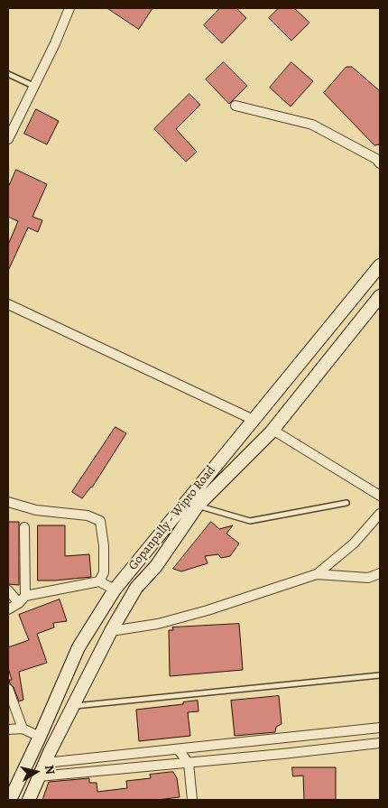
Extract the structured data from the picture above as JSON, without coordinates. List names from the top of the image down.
{
  "streets": {
    "main road": ["Gopanpally - Wipro Road"]
  },
  "north": "right"
}
